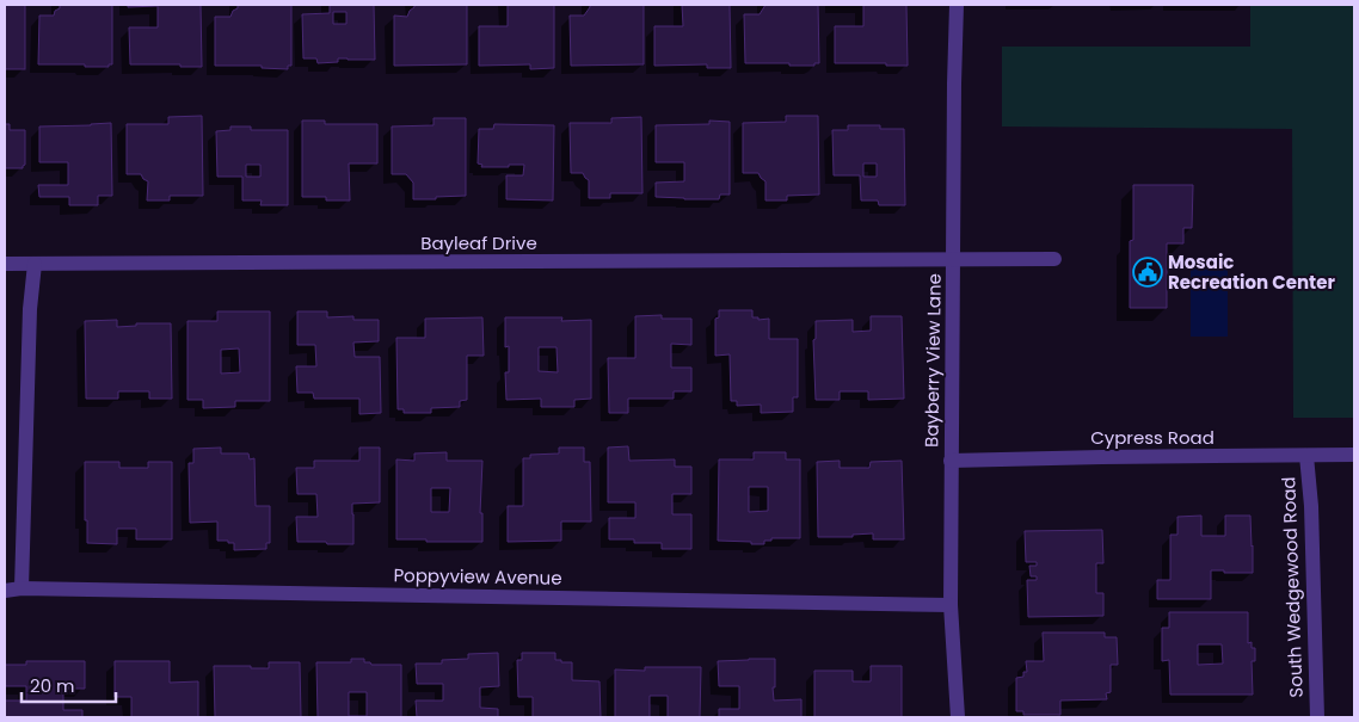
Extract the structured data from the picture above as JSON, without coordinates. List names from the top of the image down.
{
  "streets": {
    "street": [
      "Bayleaf Drive",
      "Bayberry View Lane",
      "Cypress Road",
      "Poppyview Avenue",
      "South Wedgewood Road"
    ]
  },
  "crossings": [
    ["Bayleaf Drive", "Bayberry View Lane"],
    ["Bayberry View Lane", "Cypress Road"],
    ["Bayberry View Lane", "Poppyview Avenue"],
    ["Cypress Road", "South Wedgewood Road"]
  ],
  "places": {
    "public building": ["Mosaic Recreation Center"]
  },
  "scale_bar": "20 m"
}
